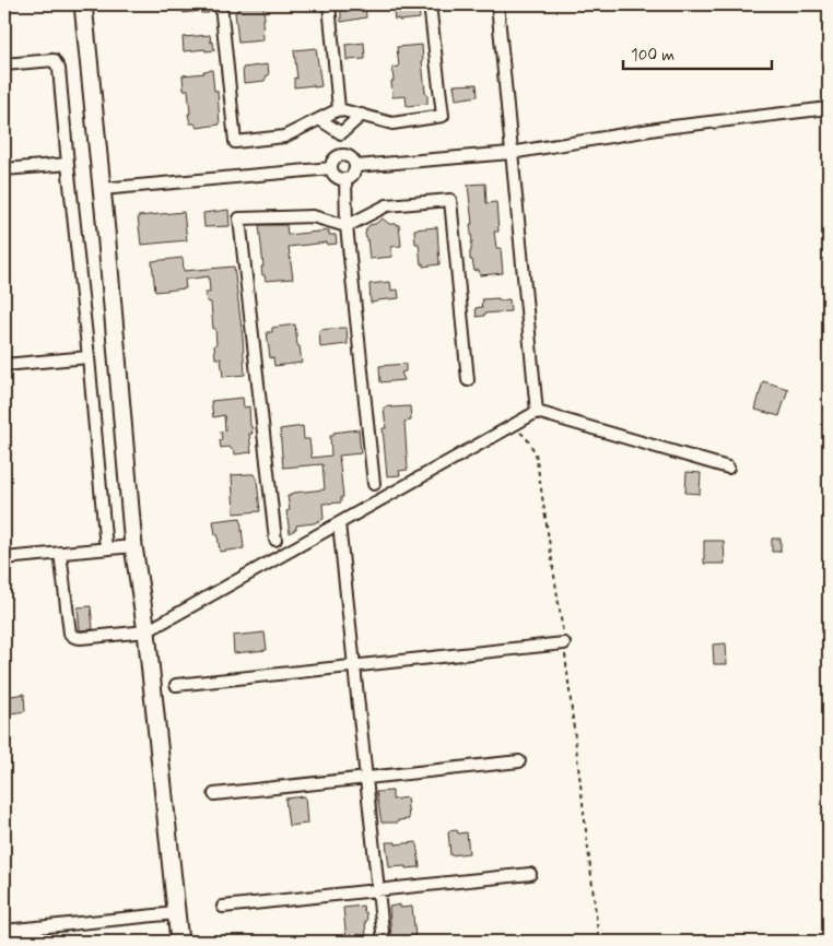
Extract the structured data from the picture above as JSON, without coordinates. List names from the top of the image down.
{
  "scale_bar": "100 m"
}
